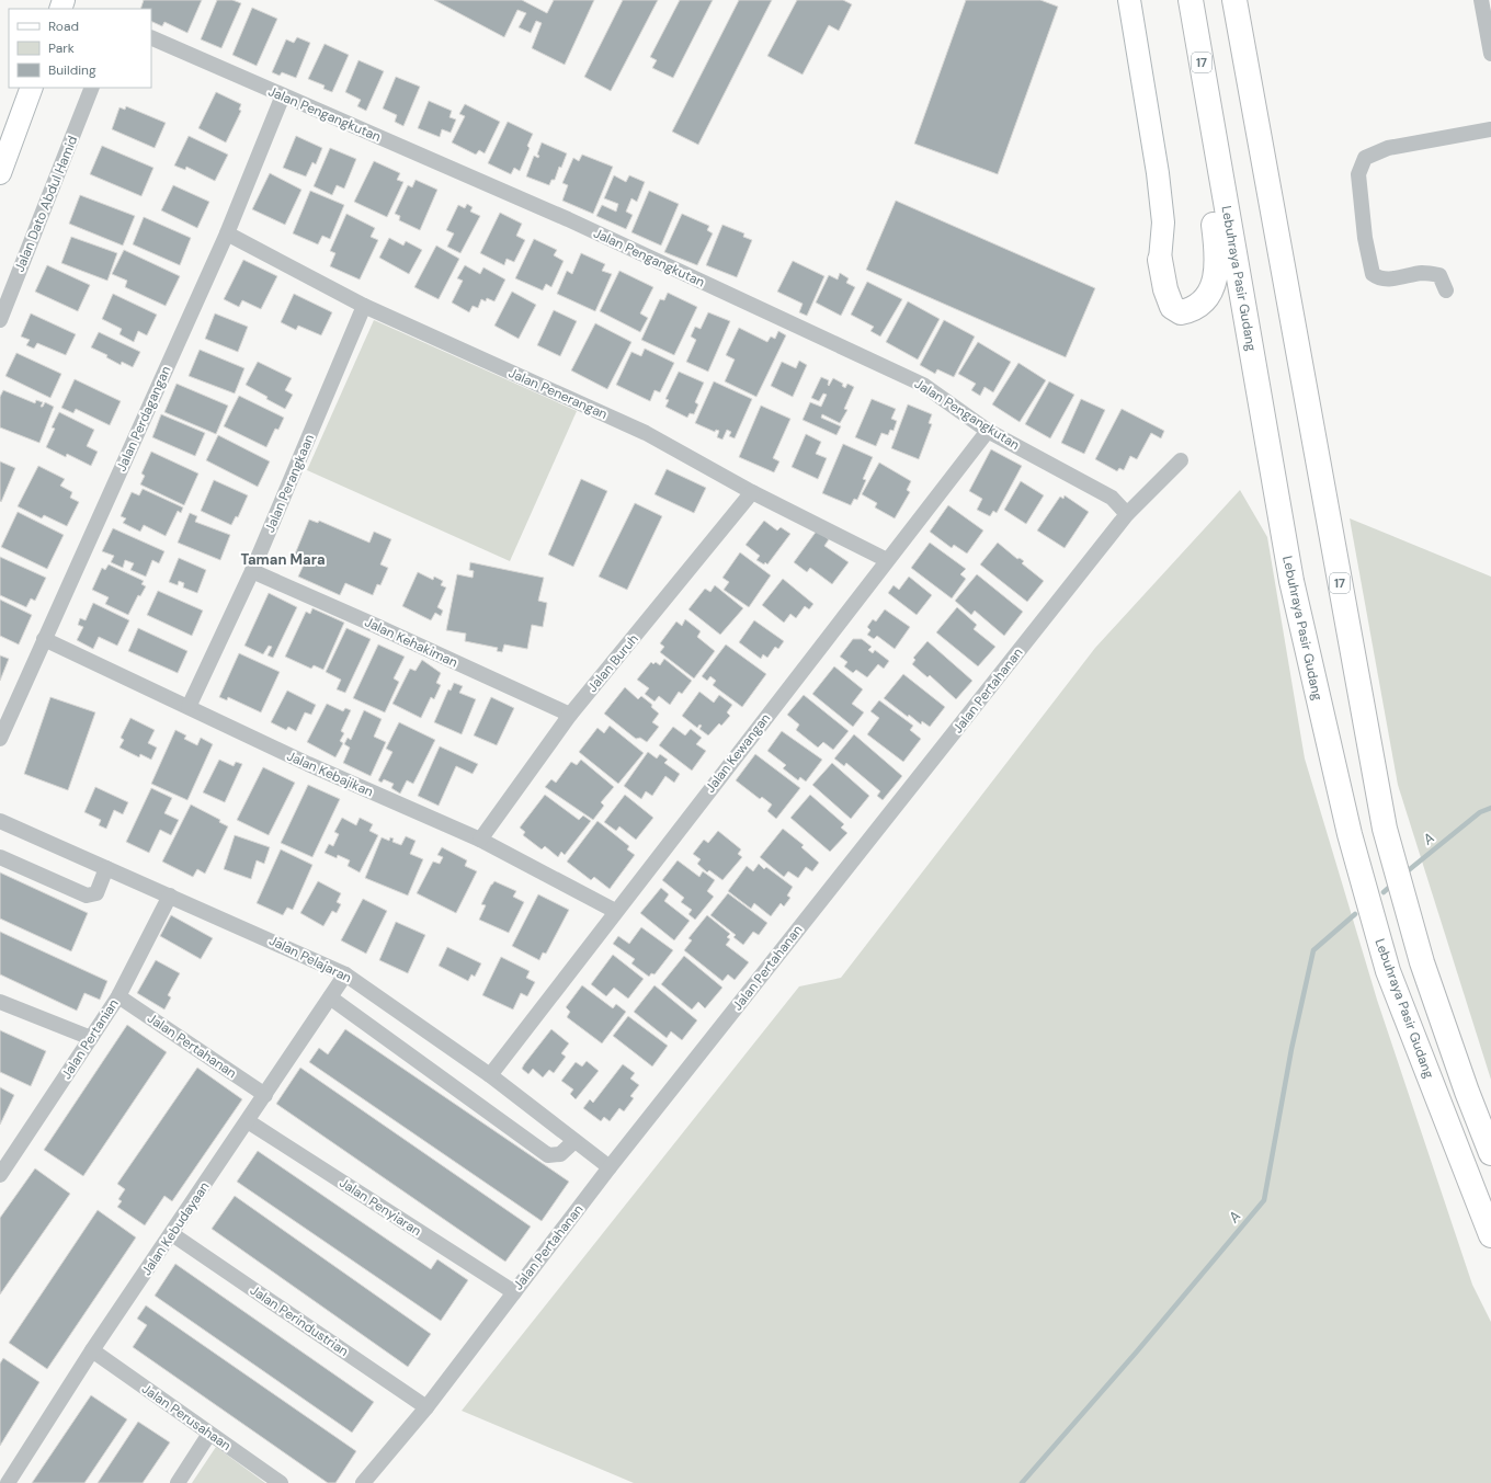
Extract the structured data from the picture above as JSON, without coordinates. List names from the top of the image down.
{
  "streets": {
    "highway": ["17", "Lebuhraya Pasir Gudang"],
    "street": [
      "Jalan Pengangkutan",
      "Jalan Dato Abdul Hamid",
      "Jalan Penerangan",
      "Jalan Perdagangan",
      "Jalan Perangkaan",
      "Jalan Kehakiman",
      "Jalan Buruh",
      "Jalan Pertahanan",
      "Jalan Kewangan",
      "Jalan Kebajikan",
      "Jalan Pelajaran",
      "Jalan Pertanian",
      "Jalan Penyiaran",
      "Jalan Kebudayaan",
      "Jalan Perindustrian",
      "Jalan Perusahaan"
    ]
  },
  "crossings": [
    ["Jalan Pengangkutan", "Jalan Perdagangan"],
    ["Jalan Pengangkutan", "Jalan Pertahanan"],
    ["Jalan Pengangkutan", "Jalan Kewangan"],
    ["Jalan Penerangan", "Jalan Perdagangan"],
    ["Jalan Penerangan", "Jalan Perangkaan"],
    ["Jalan Penerangan", "Jalan Buruh"],
    ["Jalan Penerangan", "Jalan Kewangan"],
    ["Jalan Perdagangan", "Jalan Kebajikan"],
    ["Jalan Perangkaan", "Jalan Kehakiman"],
    ["Jalan Perangkaan", "Jalan Kebajikan"],
    ["Jalan Kehakiman", "Jalan Buruh"],
    ["Jalan Buruh", "Jalan Kebajikan"],
    ["Jalan Pertahanan", "Jalan Pelajaran"],
    ["Jalan Pertahanan", "Jalan Pertanian"],
    ["Jalan Pertahanan", "Jalan Penyiaran"],
    ["Jalan Pertahanan", "Jalan Kebudayaan"],
    ["Jalan Pertahanan", "Jalan Perindustrian"],
    ["Jalan Kewangan", "Jalan Kebajikan"],
    ["Jalan Kewangan", "Jalan Pelajaran"],
    ["Jalan Pelajaran", "Jalan Pertanian"],
    ["Jalan Pelajaran", "Jalan Kebudayaan"],
    ["Jalan Penyiaran", "Jalan Kebudayaan"],
    ["Jalan Kebudayaan", "Jalan Perindustrian"],
    ["Jalan Kebudayaan", "Jalan Perusahaan"]
  ],
  "districts": ["Taman Mara"],
  "water": ["A"],
  "legend": ["Road", "Park", "Building"]
}
